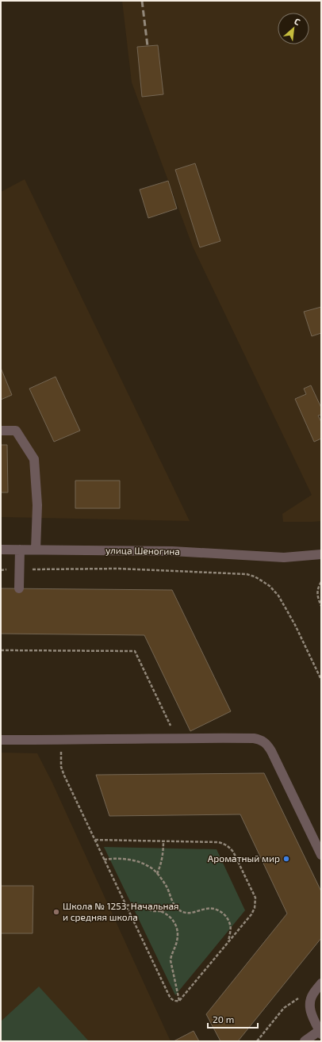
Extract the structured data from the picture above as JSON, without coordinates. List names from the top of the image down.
{
  "streets": {
    "street": ["улица Шеногина"]
  },
  "places": ["Ароматный мир", "Школа № 1253. Начальная и средняя школа"],
  "scale_bar": "20 m",
  "north": "top right"
}
